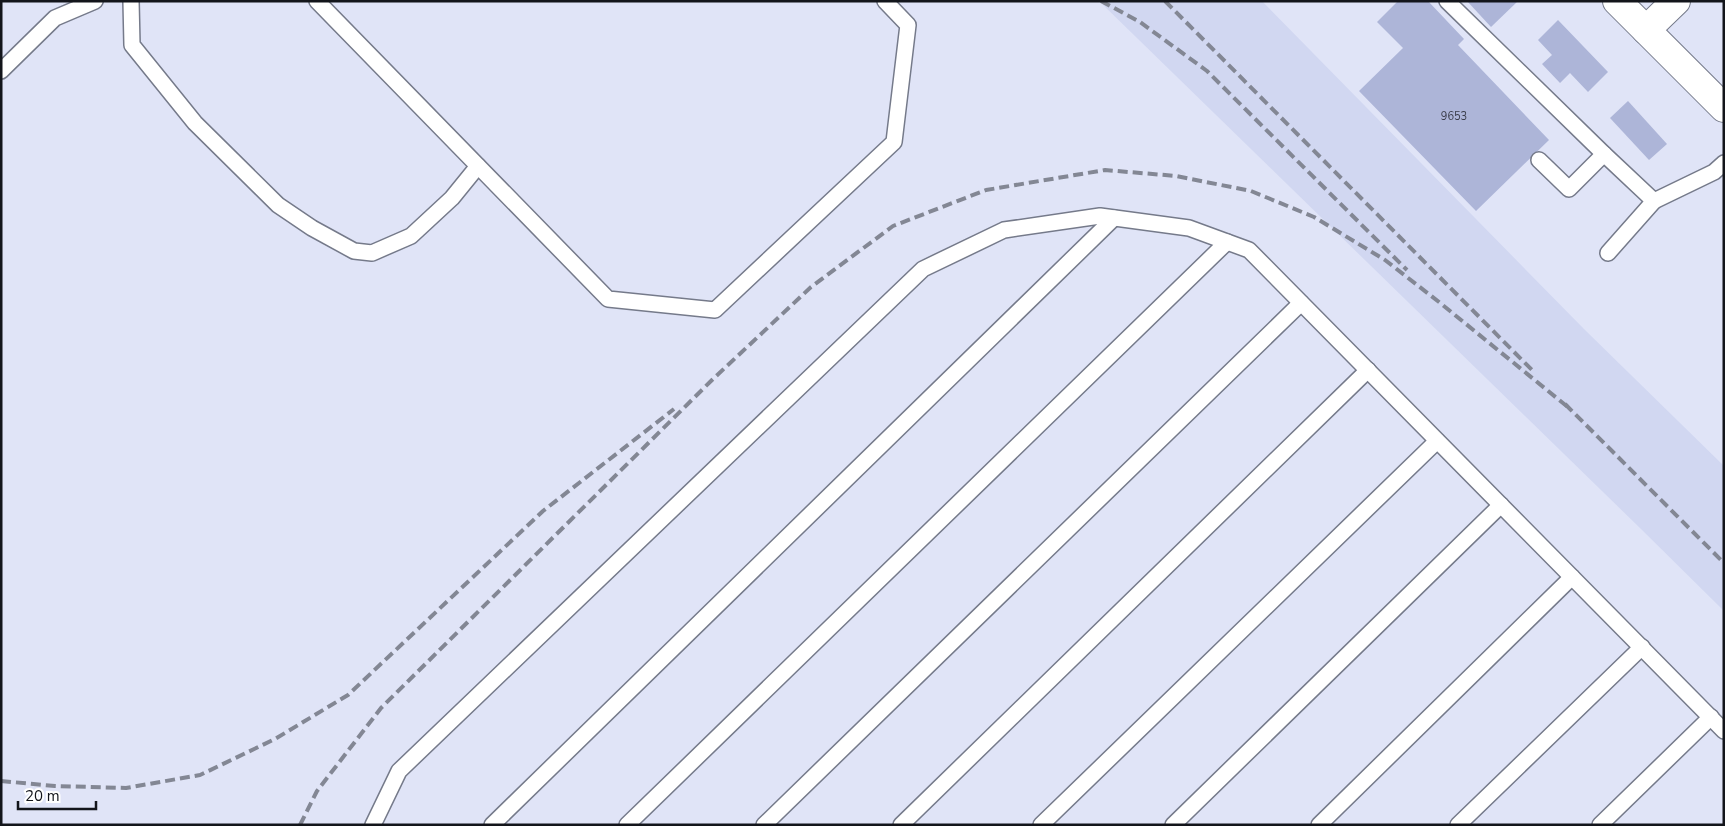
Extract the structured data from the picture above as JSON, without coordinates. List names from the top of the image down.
{
  "house_numbers": ["9653"],
  "scale_bar": "20 m"
}
